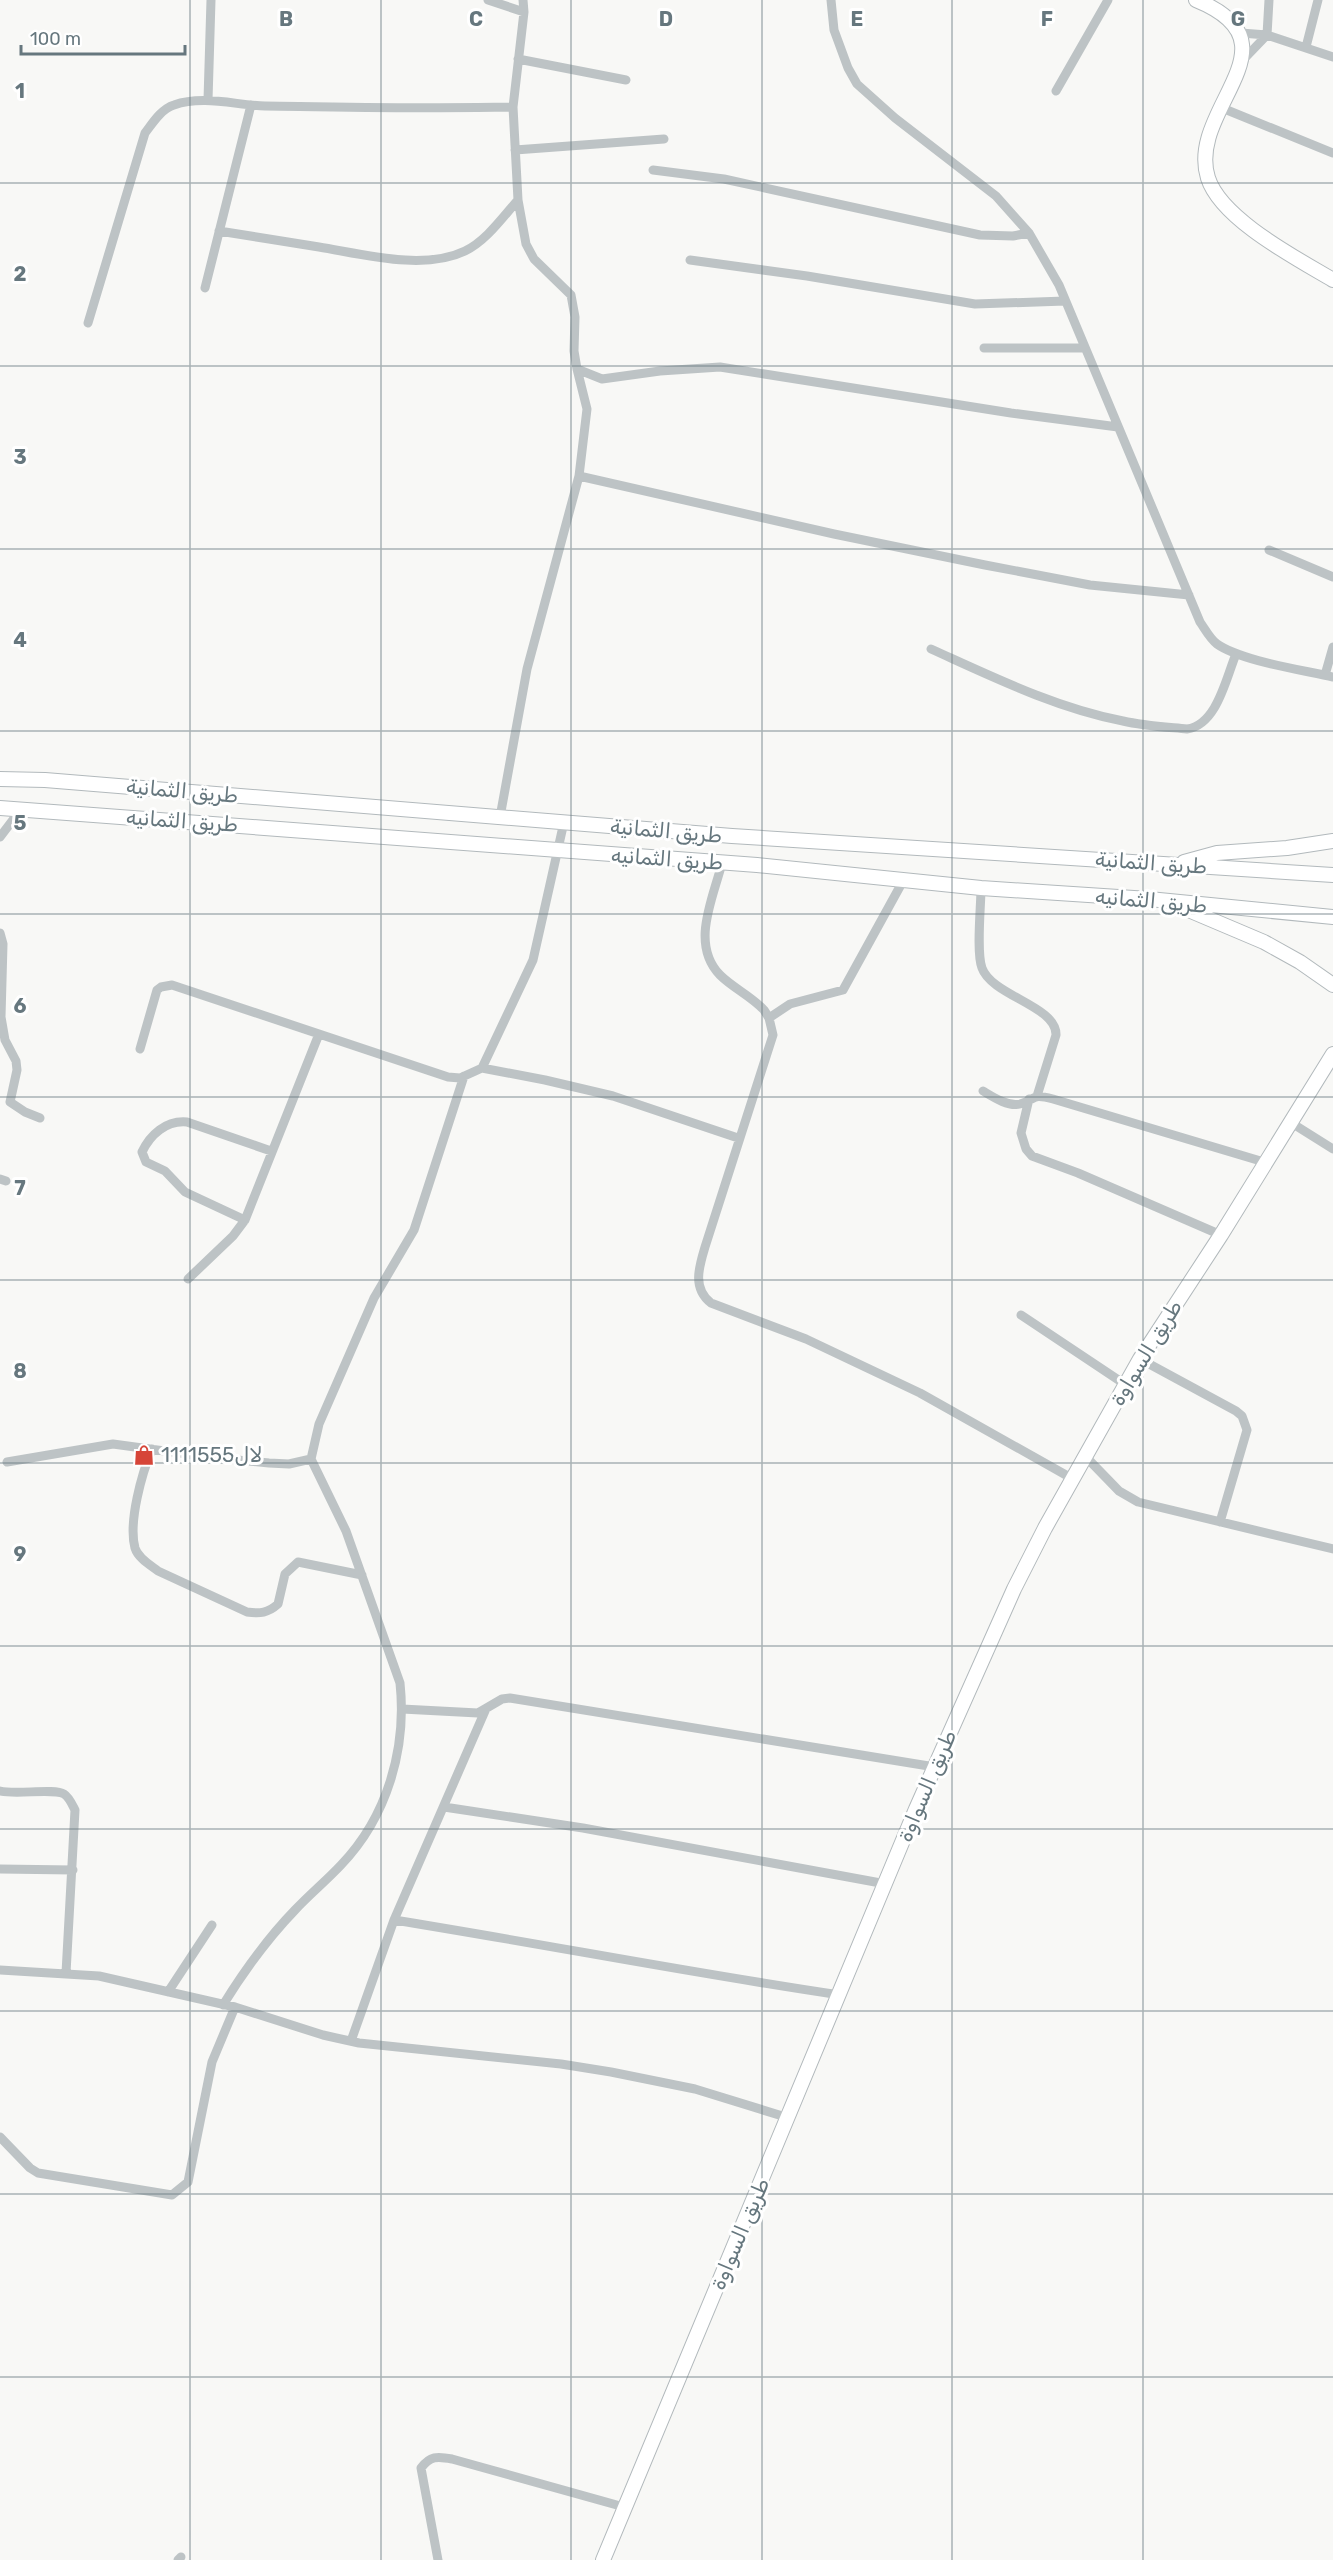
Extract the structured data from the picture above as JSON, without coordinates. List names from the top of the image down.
{
  "streets": {
    "street": ["طريق الثمانية", "طريق الثمانيه", "طريق السواوة"]
  },
  "places": {
    "shop": ["1111555لال"]
  },
  "scale_bar": "100 m",
  "grid": {
    "columns": [
      "B",
      "C",
      "D",
      "E",
      "F",
      "G"
    ],
    "rows": [
      "1",
      "2",
      "3",
      "4",
      "5",
      "6",
      "7",
      "8",
      "9"
    ]
  }
}
